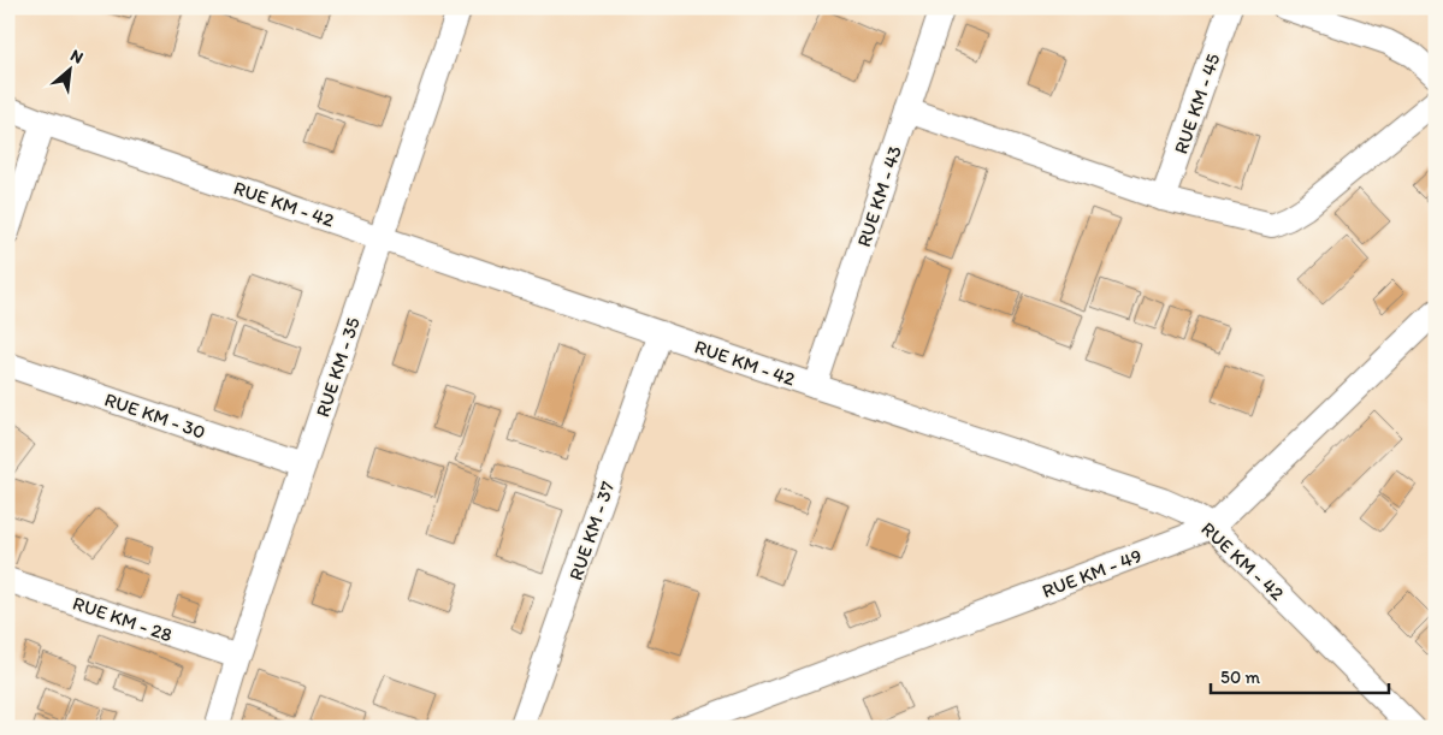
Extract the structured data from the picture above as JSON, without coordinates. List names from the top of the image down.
{
  "streets": {
    "street": [
      "RUE KM - 45",
      "RUE KM - 43",
      "RUE KM - 42",
      "RUE KM - 35",
      "RUE KM - 30",
      "RUE KM - 37",
      "RUE KM - 49",
      "RUE KM - 28"
    ]
  },
  "crossings": [
    ["RUE KM - 43", "RUE KM - 42"],
    ["RUE KM - 42", "RUE KM - 35"],
    ["RUE KM - 42", "RUE KM - 37"],
    ["RUE KM - 42", "RUE KM - 49"],
    ["RUE KM - 35", "RUE KM - 30"],
    ["RUE KM - 35", "RUE KM - 28"]
  ],
  "scale_bar": "50 m",
  "north": "top right"
}
